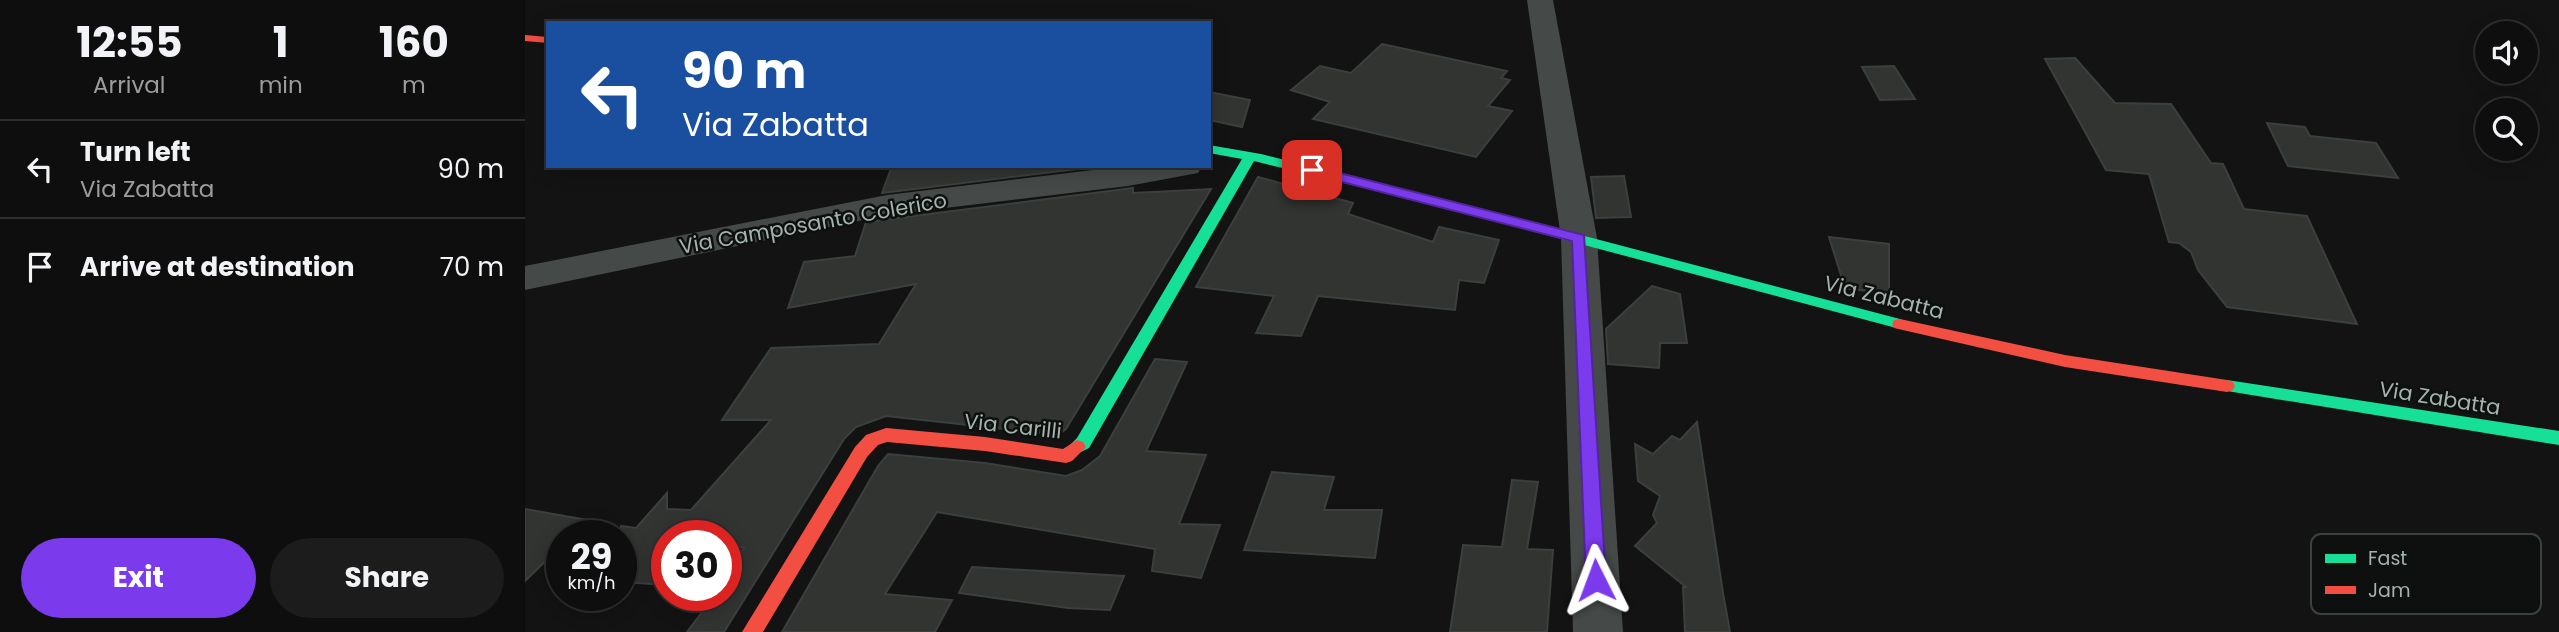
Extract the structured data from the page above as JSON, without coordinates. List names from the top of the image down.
{
  "streets": {
    "street": ["Via Camposanto Colerico", "Via Zabatta", "Via Carilli"]
  },
  "crossings": [
    ["Via Zabatta", "Via Carilli"]
  ],
  "legend": ["Fast", "Jam"],
  "page": {
    "eta": [
      "12:55",
      "Arrival",
      "1",
      "min",
      "160",
      "m"
    ],
    "turn": ["90 m", "Via Zabatta"],
    "list": [
      {
        "name": "Turn left",
        "note": "Via Zabatta",
        "value": "90 m"
      },
      {
        "name": "Arrive at destination",
        "value": "70 m"
      }
    ],
    "speed": "29 km/h",
    "limit": "30",
    "buttons": ["Exit", "Share"]
  }
}
